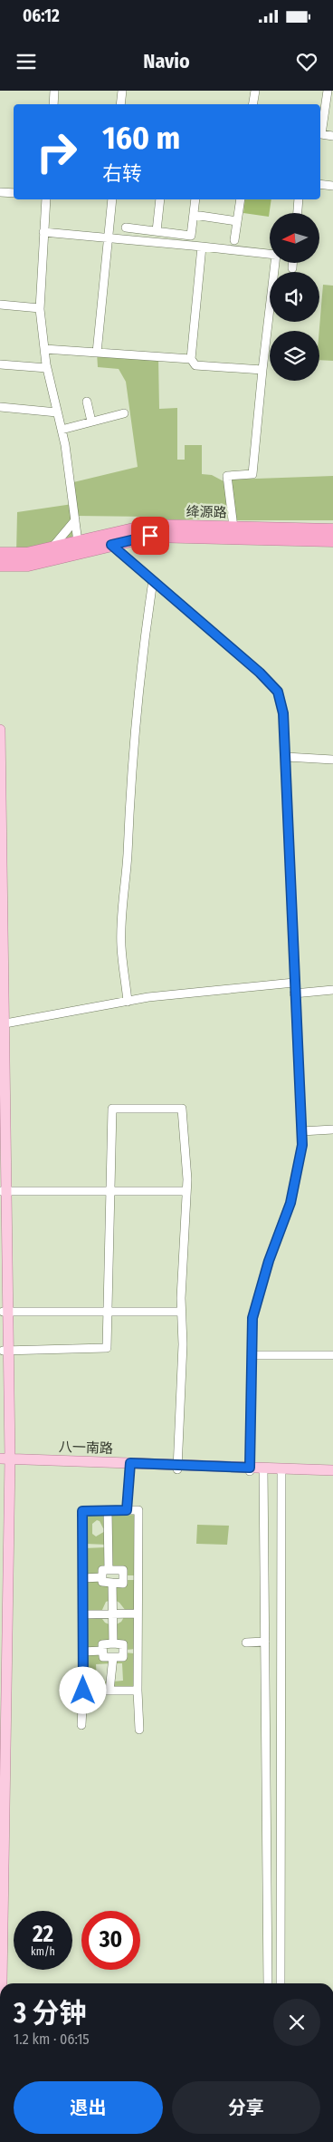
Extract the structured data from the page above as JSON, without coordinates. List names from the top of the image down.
{
  "streets": {
    "highway": ["绛源路"],
    "main road": ["八一南路"]
  },
  "north": "left",
  "page": {
    "status": "06:12",
    "header": "Navio",
    "turn": ["160 m", "右转"],
    "speed": "22 km/h",
    "limit": "30",
    "heading": ["3 分钟", "1.2 km · 06:15"],
    "buttons": ["退出", "分享"]
  }
}
